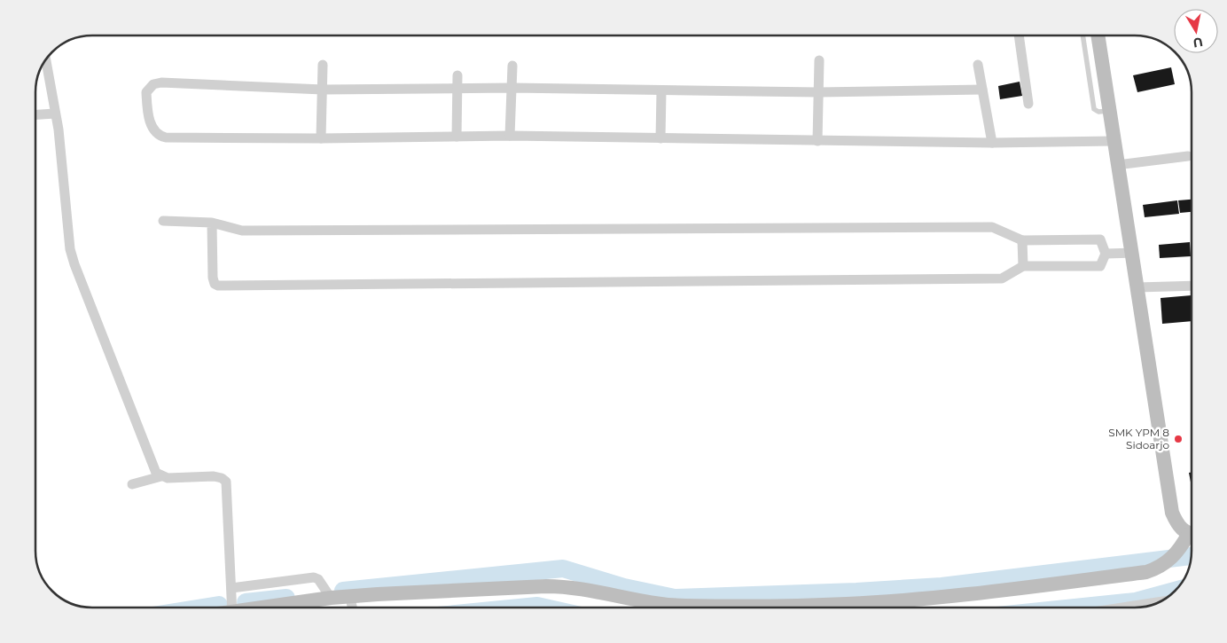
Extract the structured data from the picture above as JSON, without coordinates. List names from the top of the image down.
{
  "places": ["SMK YPM 8 Sidoarjo"],
  "north": "bottom"
}
